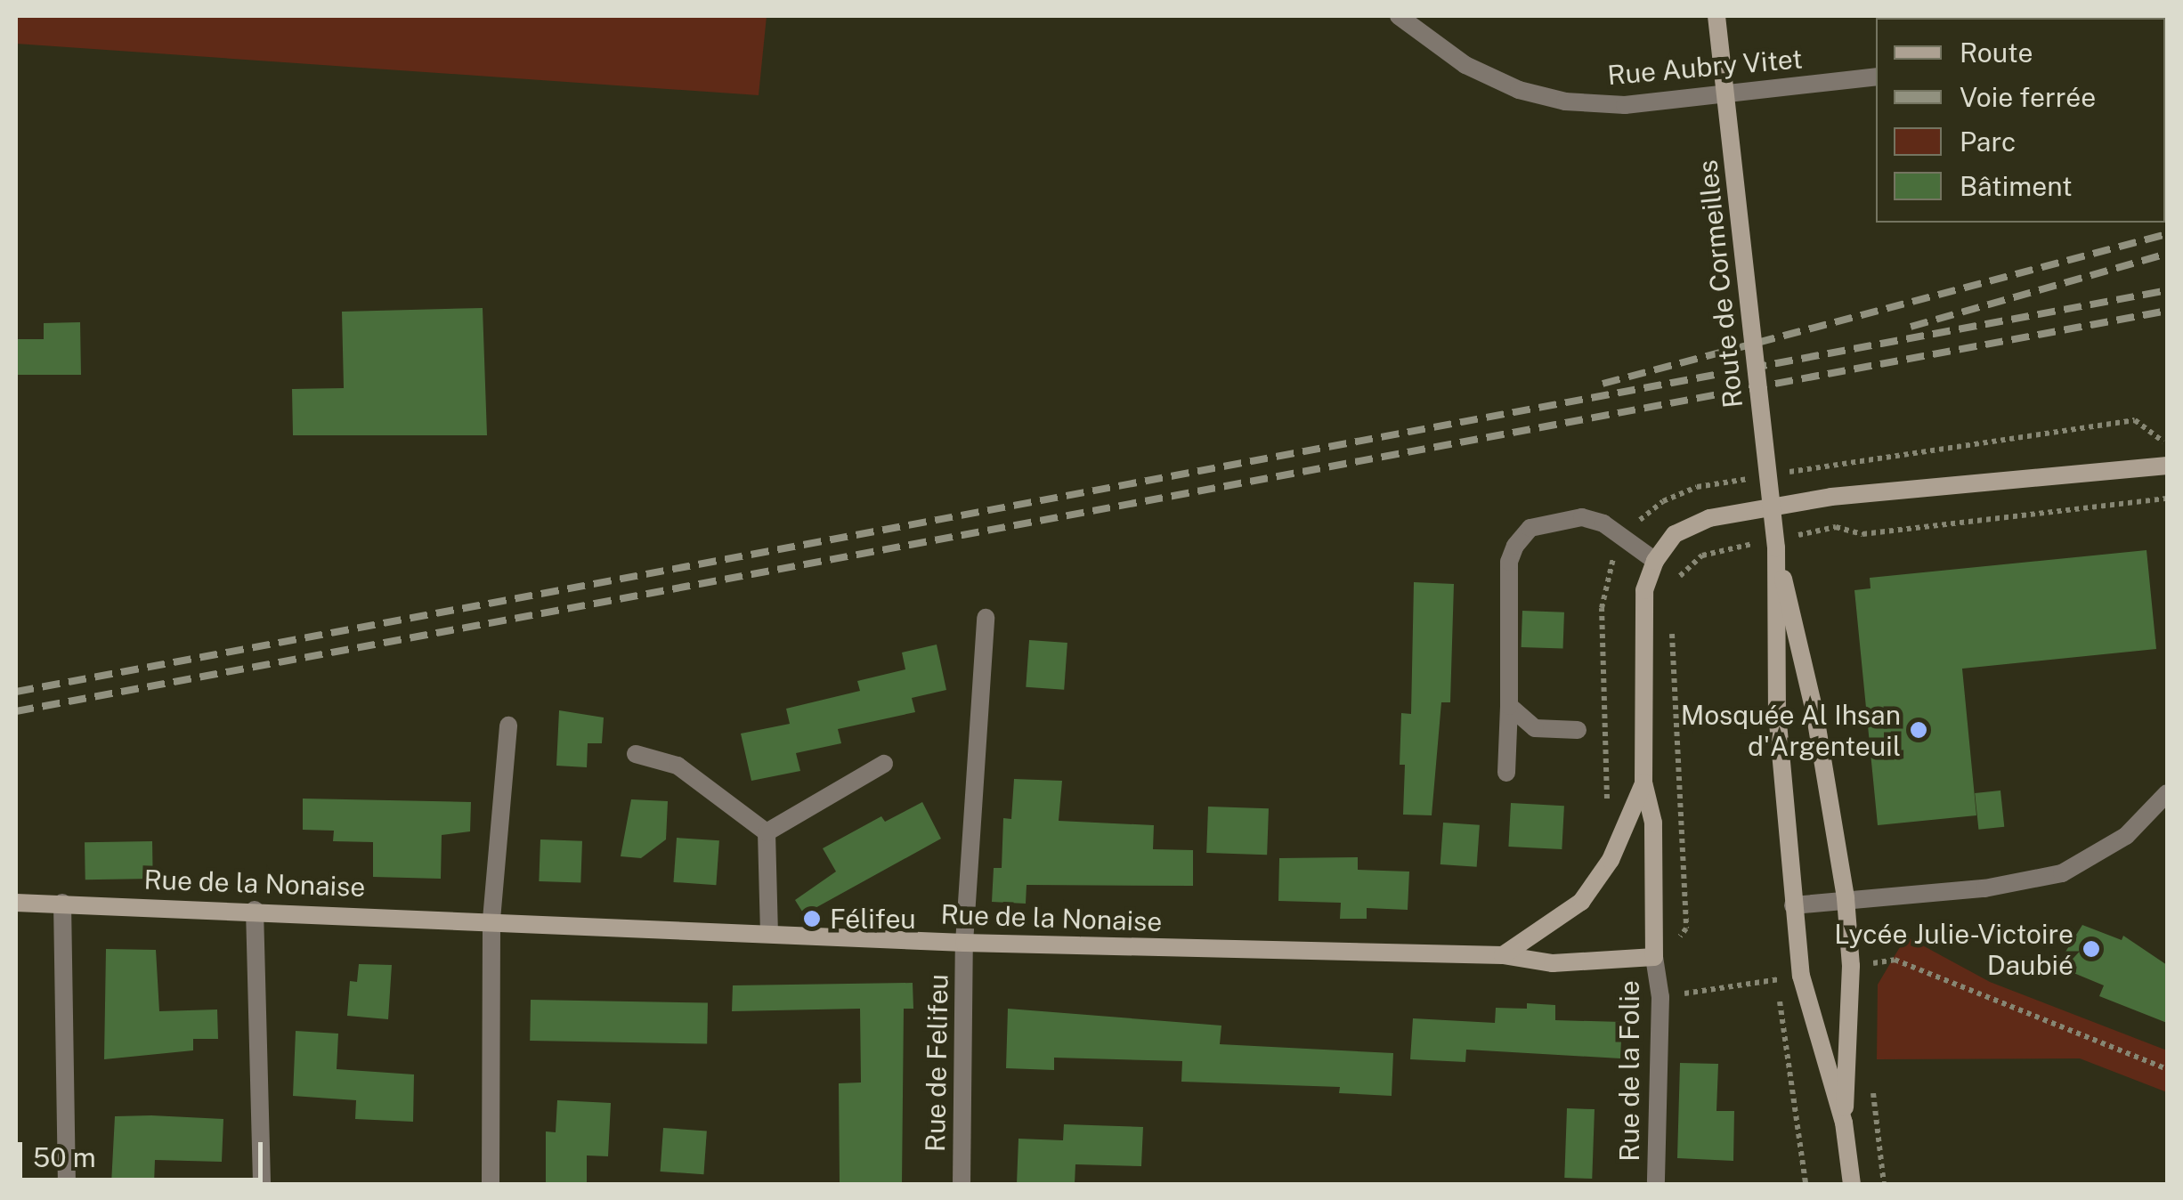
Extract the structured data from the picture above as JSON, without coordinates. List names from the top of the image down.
{
  "streets": {
    "main road": ["Route de Cormeilles", "Rue de la Nonaise"],
    "street": ["Rue Aubry Vitet", "Rue de Felifeu", "Rue de la Folie"]
  },
  "crossings": [
    ["Rue de la Nonaise", "Rue de Felifeu"],
    ["Rue de la Nonaise", "Rue de la Folie"]
  ],
  "places": ["Mosquée Al Ihsan d'Argenteuil", "Félifeu", "Lycée Julie-Victoire Daubié"],
  "legend": [
    "Route",
    "Voie ferrée",
    "Parc",
    "Bâtiment"
  ],
  "scale_bar": "50 m"
}
